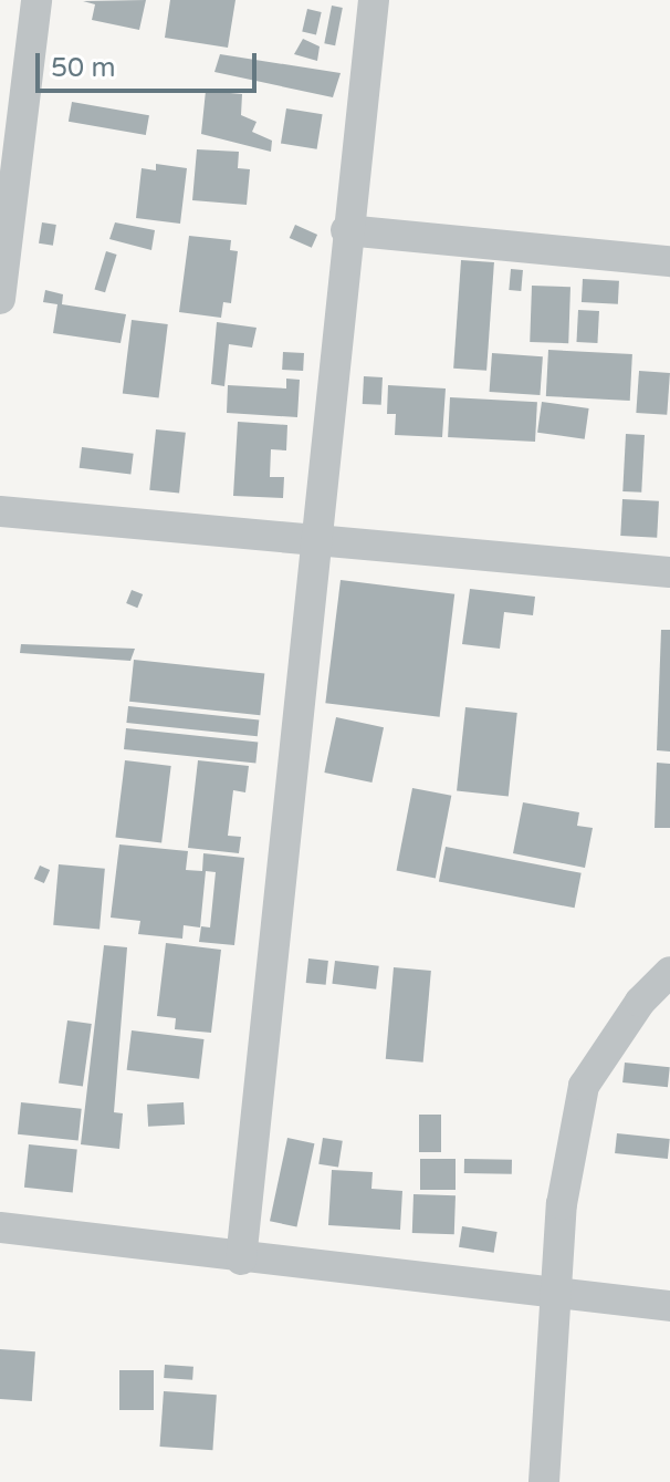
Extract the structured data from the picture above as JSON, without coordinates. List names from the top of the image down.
{
  "scale_bar": "50 m"
}
